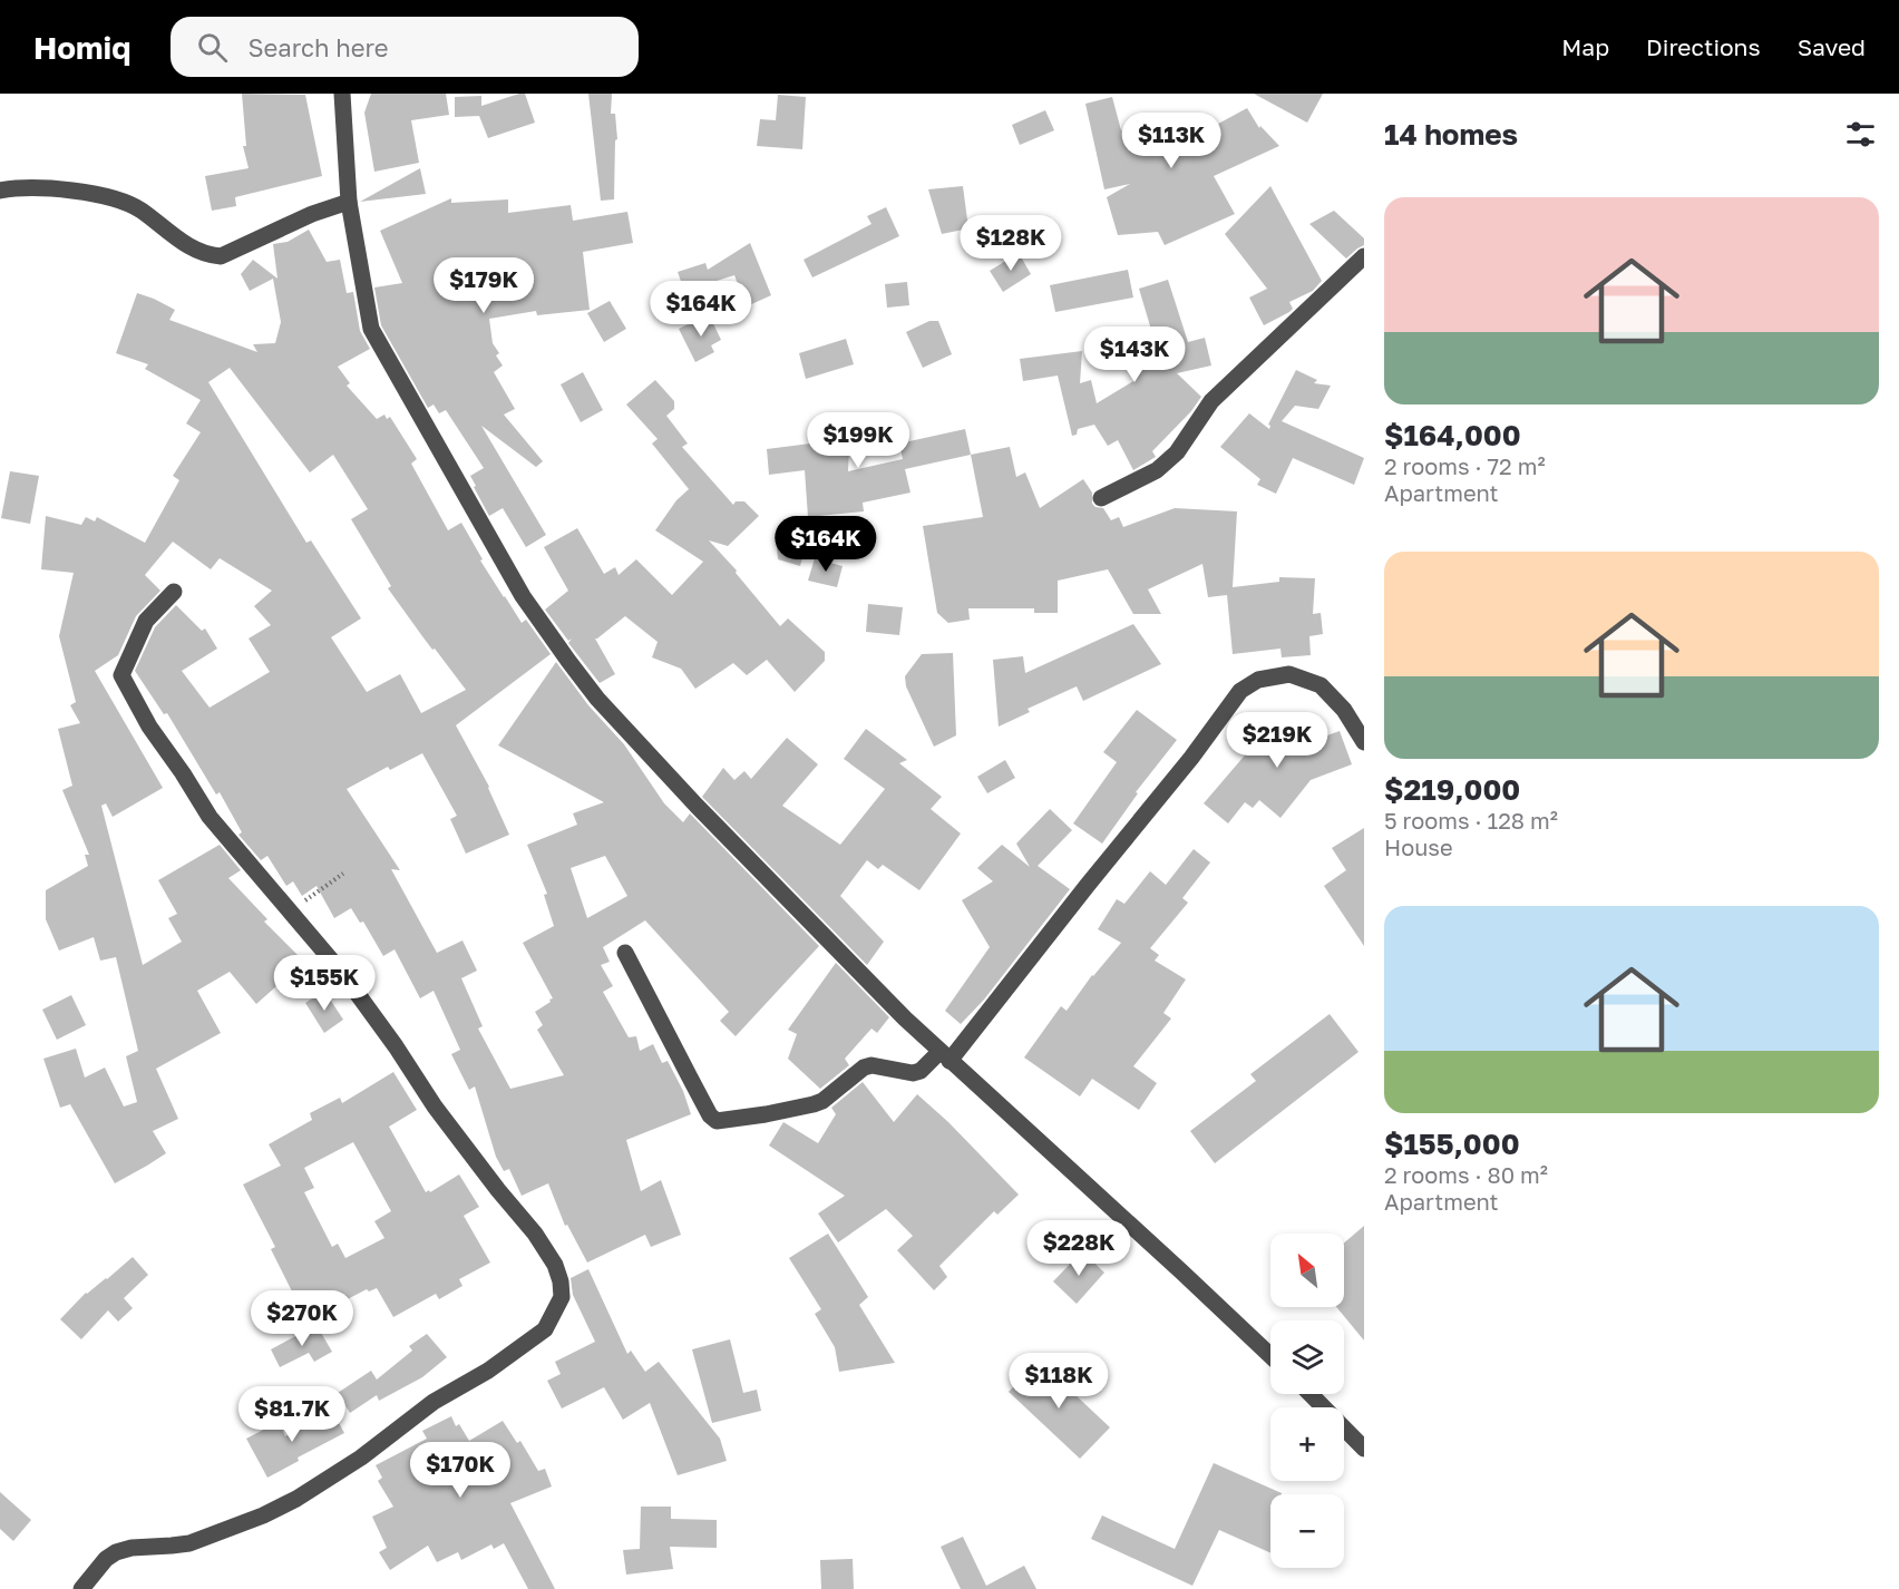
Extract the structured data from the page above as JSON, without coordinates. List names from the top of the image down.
{
  "north": "top left",
  "page": {
    "header": "Homiq",
    "search": "Search here",
    "nav": ["Map", "Directions", "Saved"],
    "heading": "14 homes",
    "price": [
      "$113K",
      "$128K",
      "$179K",
      "$164K",
      "$143K",
      "$199K",
      "$164K",
      "$219K",
      "$155K",
      "$228K",
      "$270K",
      "$118K",
      "$81.7K",
      "$170K"
    ],
    "list": [
      {
        "name": "$164,000",
        "note": "2 rooms · 72 m² · Apartment"
      },
      {
        "name": "$219,000",
        "note": "5 rooms · 128 m² · House"
      },
      {
        "name": "$155,000",
        "note": "2 rooms · 80 m² · Apartment"
      }
    ],
    "map_buttons": ["+", "−"]
  }
}
